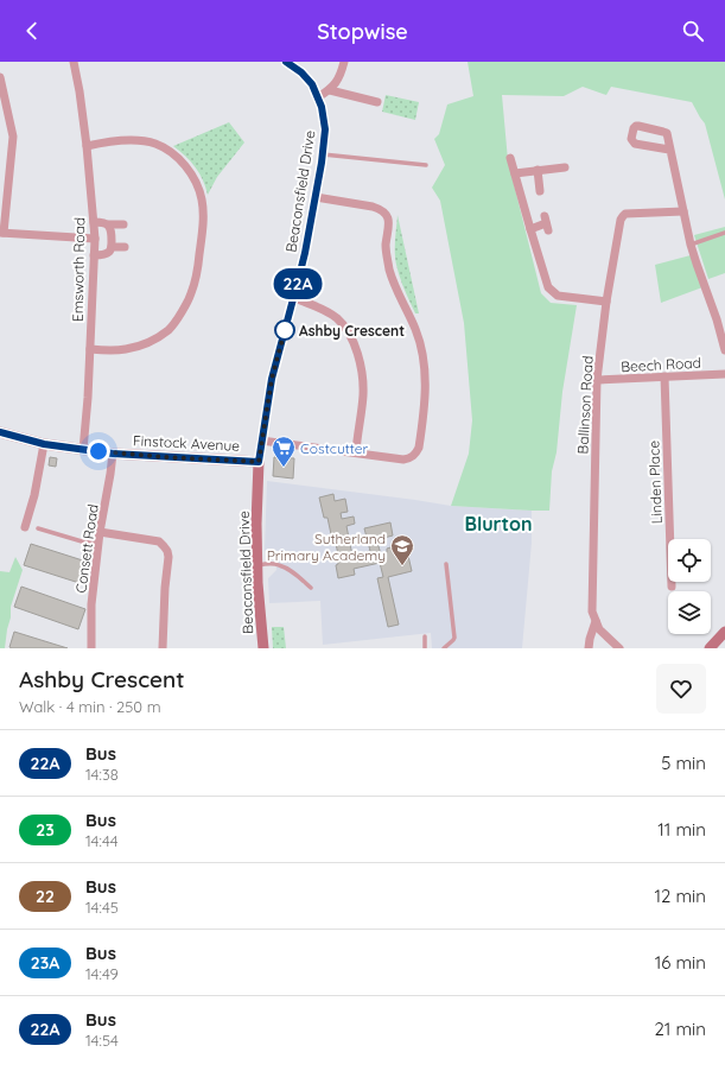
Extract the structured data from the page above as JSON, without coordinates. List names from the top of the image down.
{
  "streets": {
    "street": [
      "Beaconsfield Drive",
      "Emsworth Road",
      "Beech Road",
      "Ballinson Road",
      "Finstock Avenue",
      "Linden Place",
      "Consett Road"
    ]
  },
  "crossings": [
    ["Beaconsfield Drive", "Finstock Avenue"],
    ["Emsworth Road", "Finstock Avenue"],
    ["Beech Road", "Ballinson Road"],
    ["Beech Road", "Linden Place"],
    ["Finstock Avenue", "Consett Road"]
  ],
  "districts": ["Blurton"],
  "places": {
    "other": ["Ashby Crescent"],
    "supermarket": ["Costcutter"],
    "school or university": ["Sutherland Primary Academy"]
  },
  "lines": ["bus line 22A"],
  "page": {
    "header": "Stopwise",
    "on_map": "22A",
    "heading": ["Ashby Crescent", "Walk · 4 min · 250 m"],
    "list": [
      {
        "mark": "22A",
        "name": "Bus",
        "note": "14:38",
        "value": "5 min"
      },
      {
        "mark": "23",
        "name": "Bus",
        "note": "14:44",
        "value": "11 min"
      },
      {
        "mark": "22",
        "name": "Bus",
        "note": "14:45",
        "value": "12 min"
      },
      {
        "mark": "23A",
        "name": "Bus",
        "note": "14:49",
        "value": "16 min"
      },
      {
        "mark": "22A",
        "name": "Bus",
        "note": "14:54",
        "value": "21 min"
      }
    ]
  }
}
